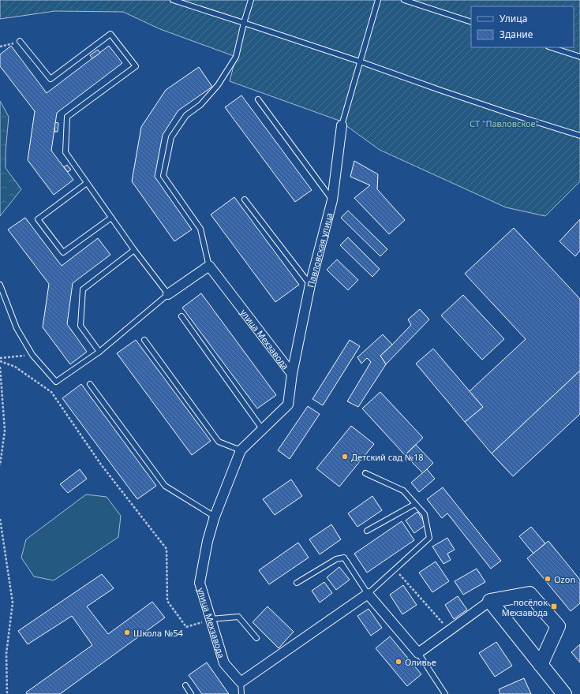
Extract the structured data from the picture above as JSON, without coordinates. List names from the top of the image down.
{
  "streets": {
    "street": ["Павловская улица", "улица Мехзавода"]
  },
  "crossings": [
    ["Павловская улица", "улица Мехзавода"]
  ],
  "parks": ["СТ \"Павловское\""],
  "places": {
    "other": [
      "Детский сад №18",
      "Ozon",
      "Школа №54",
      "Оливье"
    ],
    "transit": ["посёлок Мехзавода"]
  },
  "legend": ["Улица", "Здание"]
}
